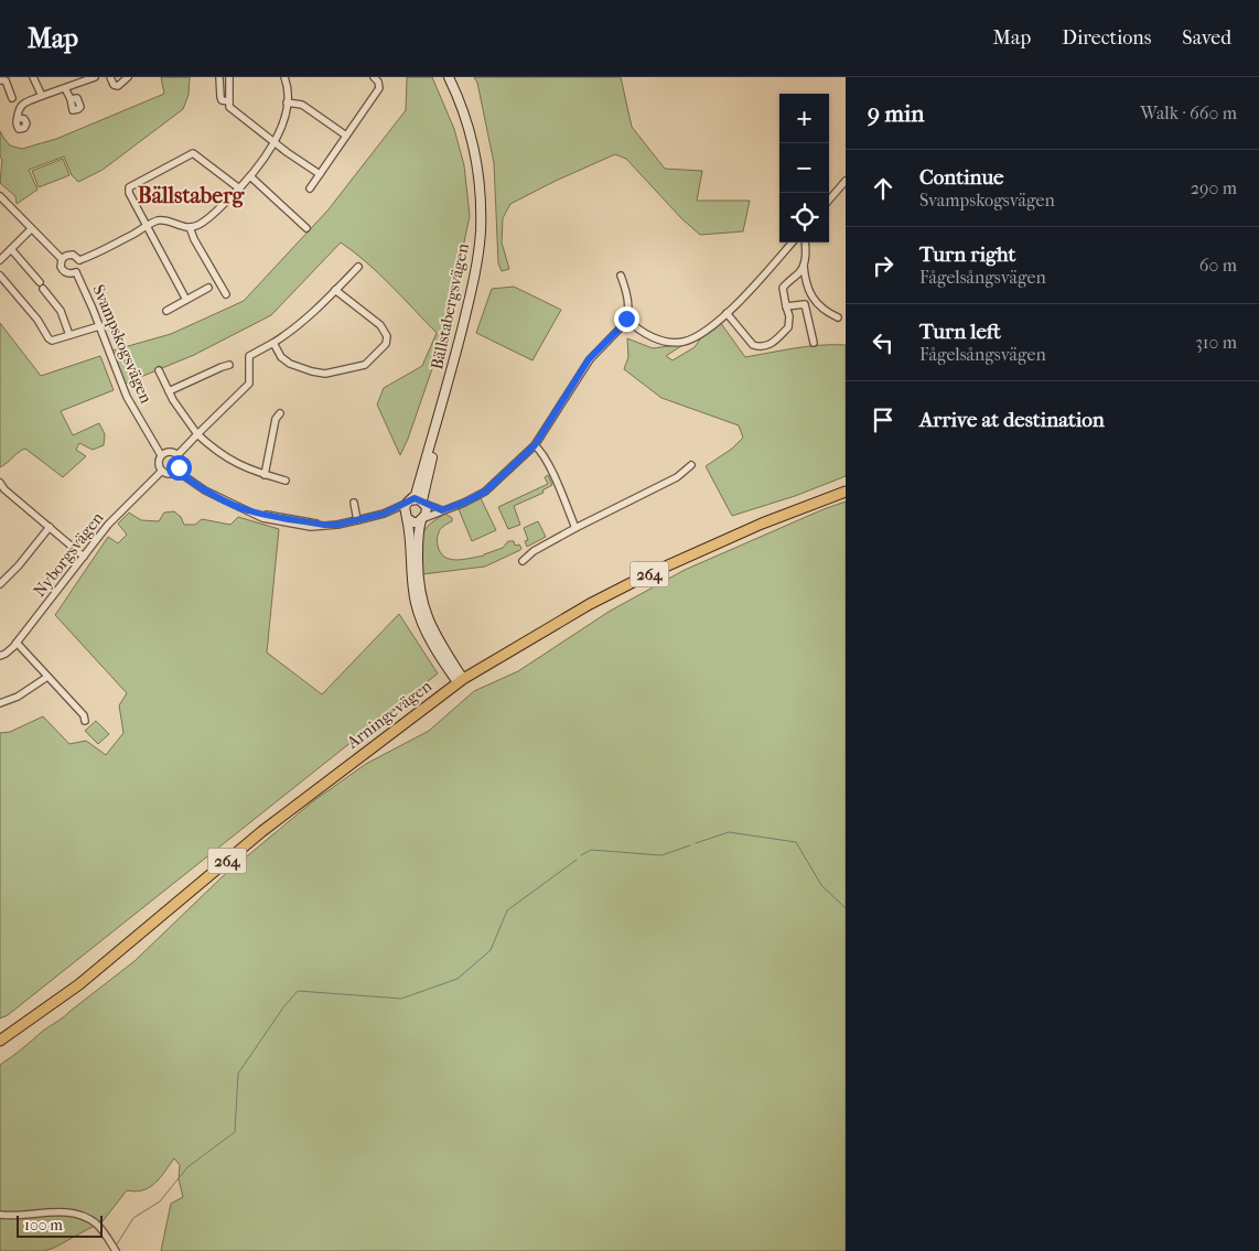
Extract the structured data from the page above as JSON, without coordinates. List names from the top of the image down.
{
  "streets": {
    "main road": ["264", "Arningevägen"],
    "street": ["Bällstabergsvägen", "Svampskogsvägen", "Nyborgsvägen"]
  },
  "crossings": [
    ["Svampskogsvägen", "Nyborgsvägen"]
  ],
  "districts": ["Bällstaberg"],
  "scale_bar": "100 m",
  "page": {
    "header": "Map",
    "nav": ["Map", "Directions", "Saved"],
    "heading": ["9 min", "Walk · 660 m"],
    "map_buttons": ["+", "−"],
    "list": [
      ["Continue", "Svampskogsvägen", "290 m"],
      ["Turn right", "Fågelsångsvägen", "60 m"],
      ["Turn left", "Fågelsångsvägen", "310 m"],
      "Arrive at destination"
    ],
    "scale": "100 m"
  }
}
